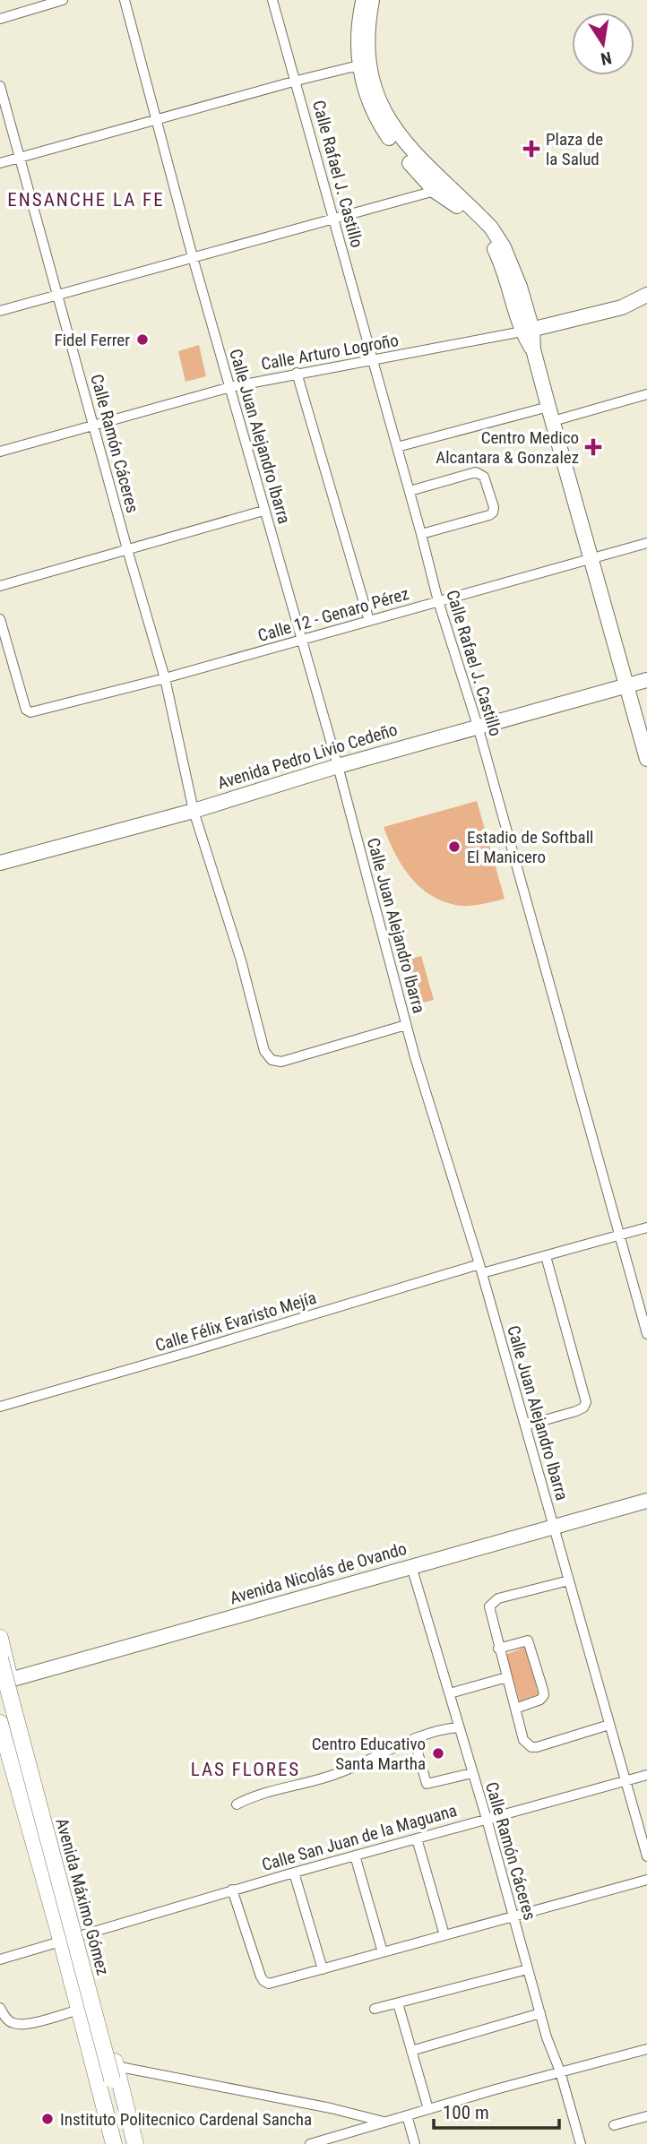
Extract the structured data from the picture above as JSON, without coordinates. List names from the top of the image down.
{
  "streets": {
    "main road": ["Avenida Pedro Livio Cedeño", "Avenida Nicolás de Ovando", "Avenida Máximo Gómez"],
    "street": [
      "Calle Rafael J. Castillo",
      "Calle Arturo Logroño",
      "Calle Juan Alejandro lbarra",
      "Calle Ramón Cáceres",
      "Calle 12 - Genaro Pérez",
      "Calle Félix Evaristo Mejía",
      "Calle San Juan de la Maguana"
    ]
  },
  "crossings": [
    ["Calle Rafael J. Castillo", "Calle Arturo Logroño"],
    ["Calle Rafael J. Castillo", "Calle 12 - Genaro Pérez"],
    ["Calle Rafael J. Castillo", "Avenida Pedro Livio Cedeño"],
    ["Calle Rafael J. Castillo", "Calle Félix Evaristo Mejía"],
    ["Calle Arturo Logroño", "Calle Juan Alejandro lbarra"],
    ["Calle Arturo Logroño", "Calle Ramón Cáceres"],
    ["Calle Juan Alejandro lbarra", "Calle Ramón Cáceres"],
    ["Calle Juan Alejandro lbarra", "Calle 12 - Genaro Pérez"],
    ["Calle Juan Alejandro lbarra", "Avenida Pedro Livio Cedeño"],
    ["Calle Juan Alejandro lbarra", "Calle Félix Evaristo Mejía"],
    ["Calle Juan Alejandro lbarra", "Avenida Nicolás de Ovando"],
    ["Calle Juan Alejandro lbarra", "Calle San Juan de la Maguana"],
    ["Calle Ramón Cáceres", "Calle 12 - Genaro Pérez"],
    ["Calle Ramón Cáceres", "Avenida Pedro Livio Cedeño"],
    ["Calle Ramón Cáceres", "Avenida Nicolás de Ovando"],
    ["Calle Ramón Cáceres", "Calle San Juan de la Maguana"]
  ],
  "districts": ["ENSANCHE LA FE", "LAS FLORES"],
  "places": {
    "health": ["Plaza de la Salud", "Centro Medico Alcantara & Gonzalez"],
    "other": [
      "Fidel Ferrer",
      "Estadio de Softball El Manicero",
      "Centro Educativo Santa Martha",
      "Instituto Politecnico Cardenal Sancha"
    ]
  },
  "scale_bar": "100 m",
  "north": "bottom"
}
